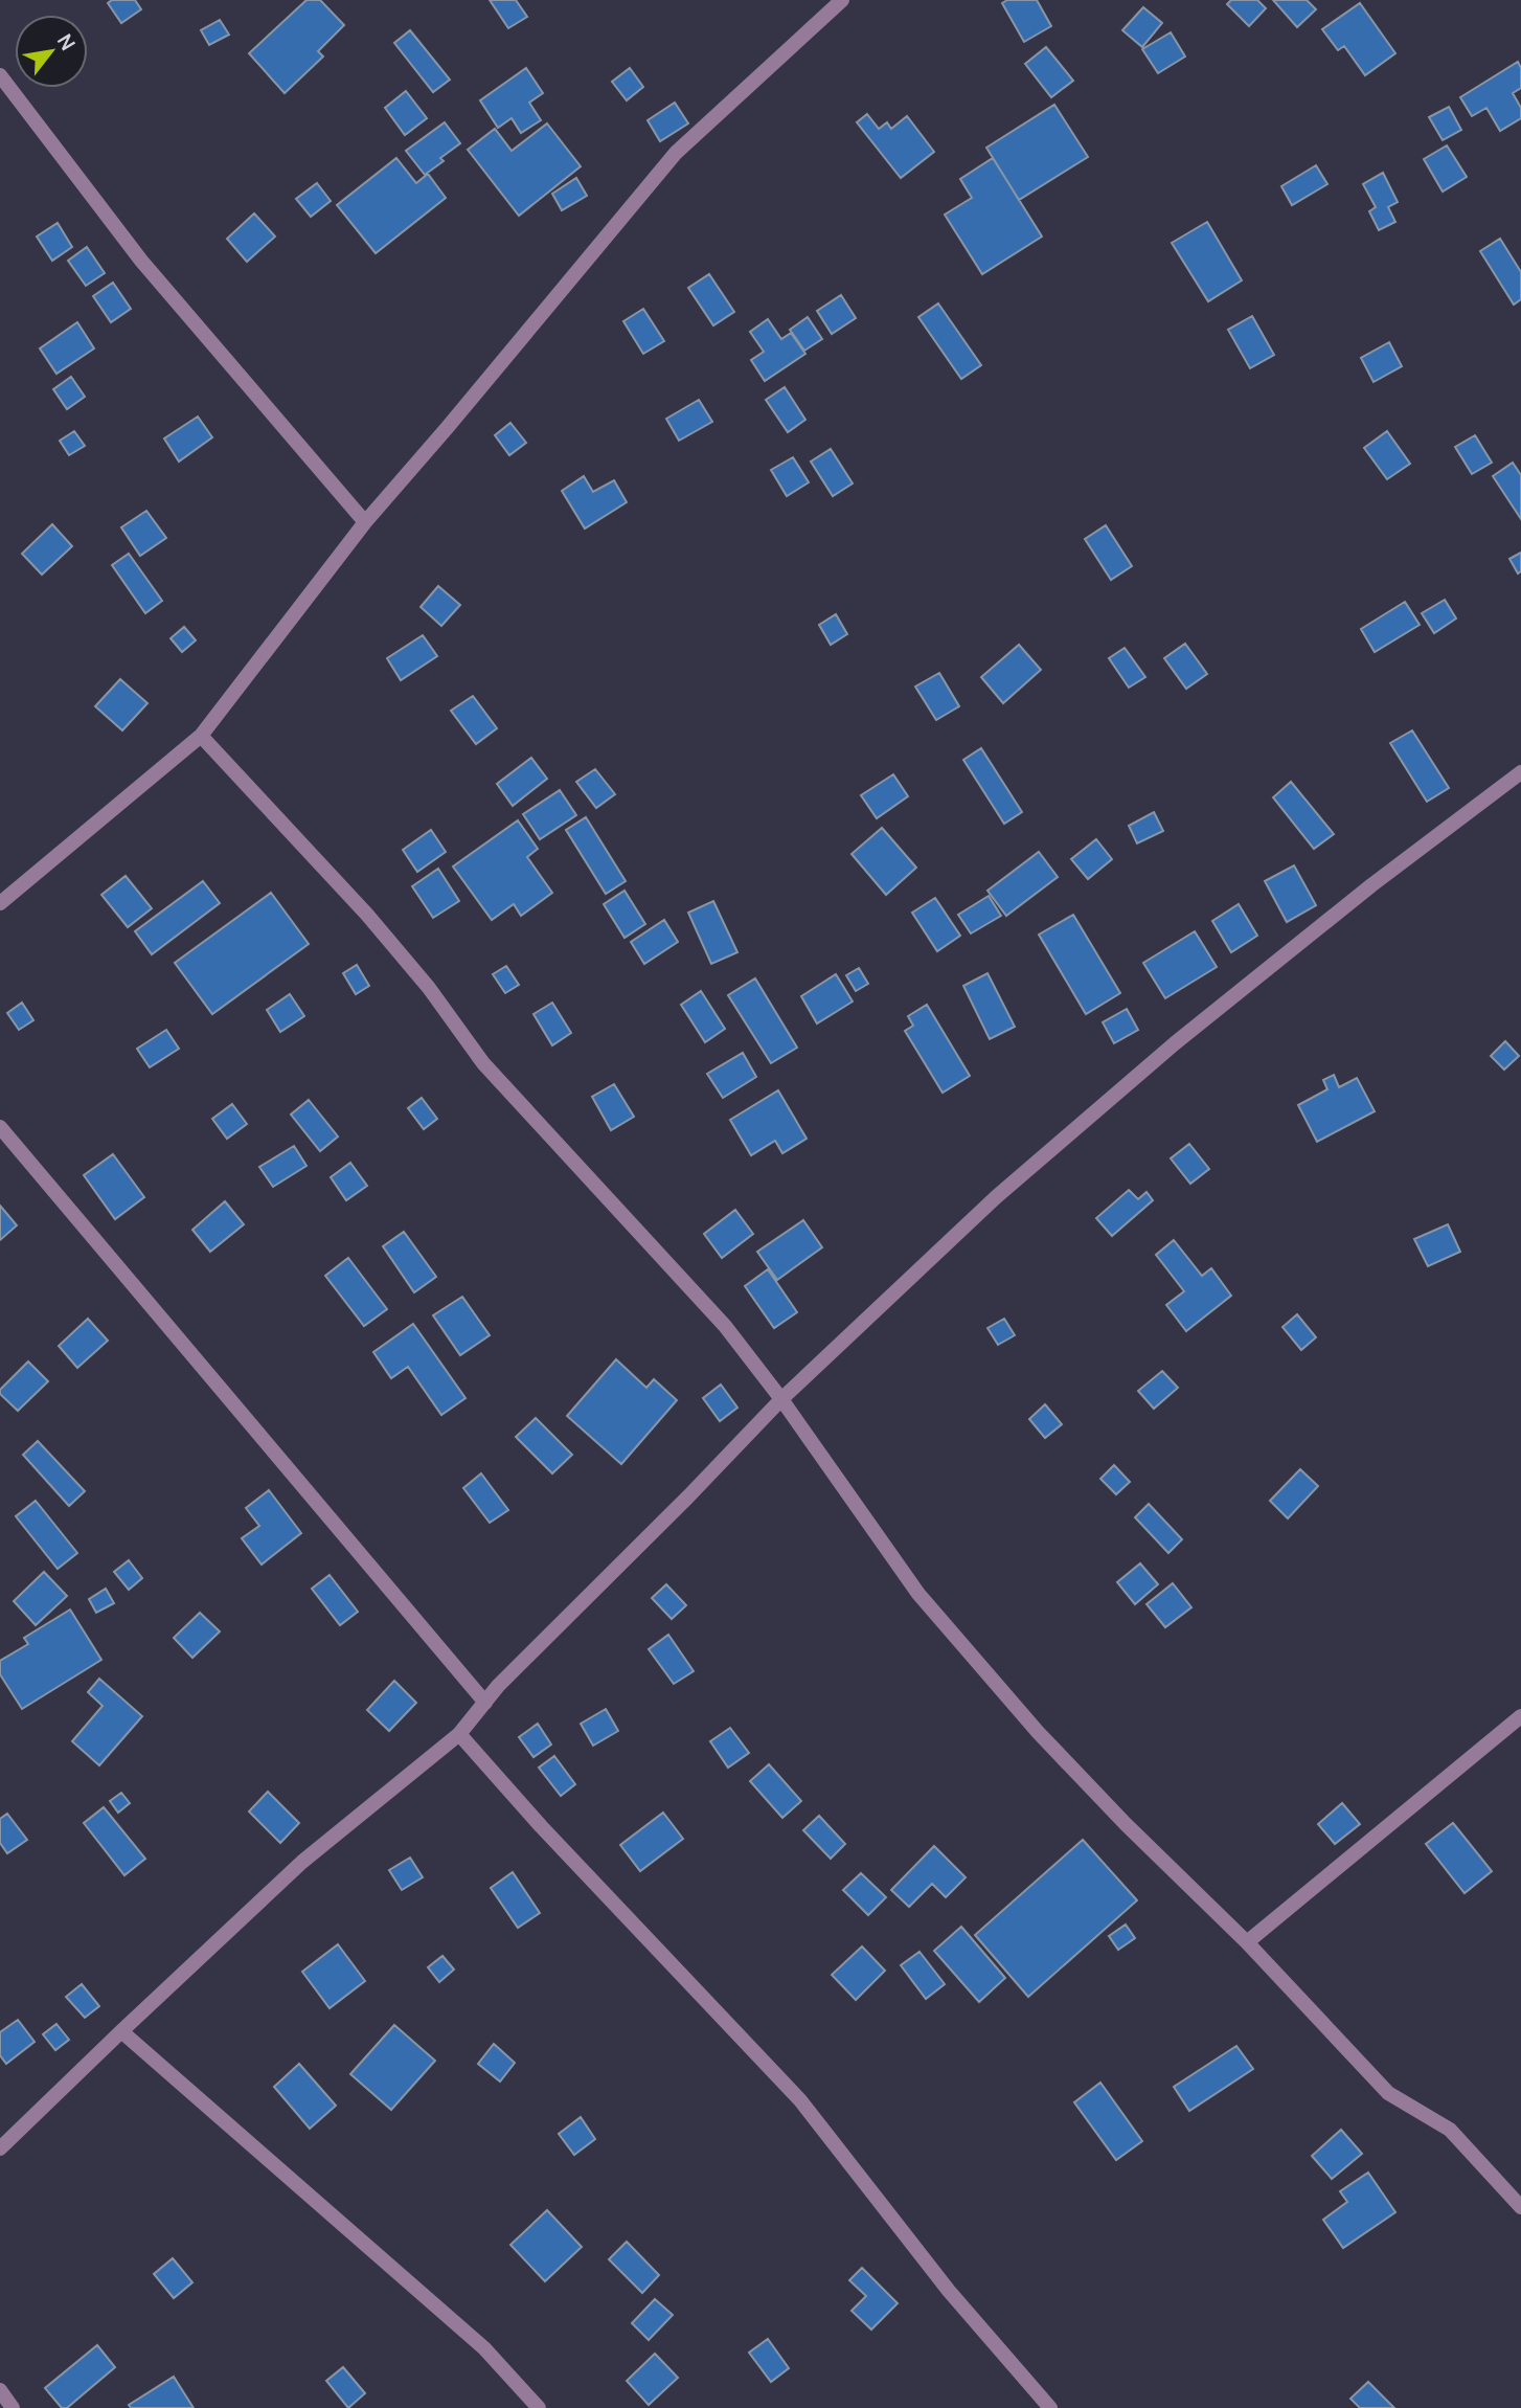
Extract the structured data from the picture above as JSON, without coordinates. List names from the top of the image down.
{
  "north": "top right"
}
